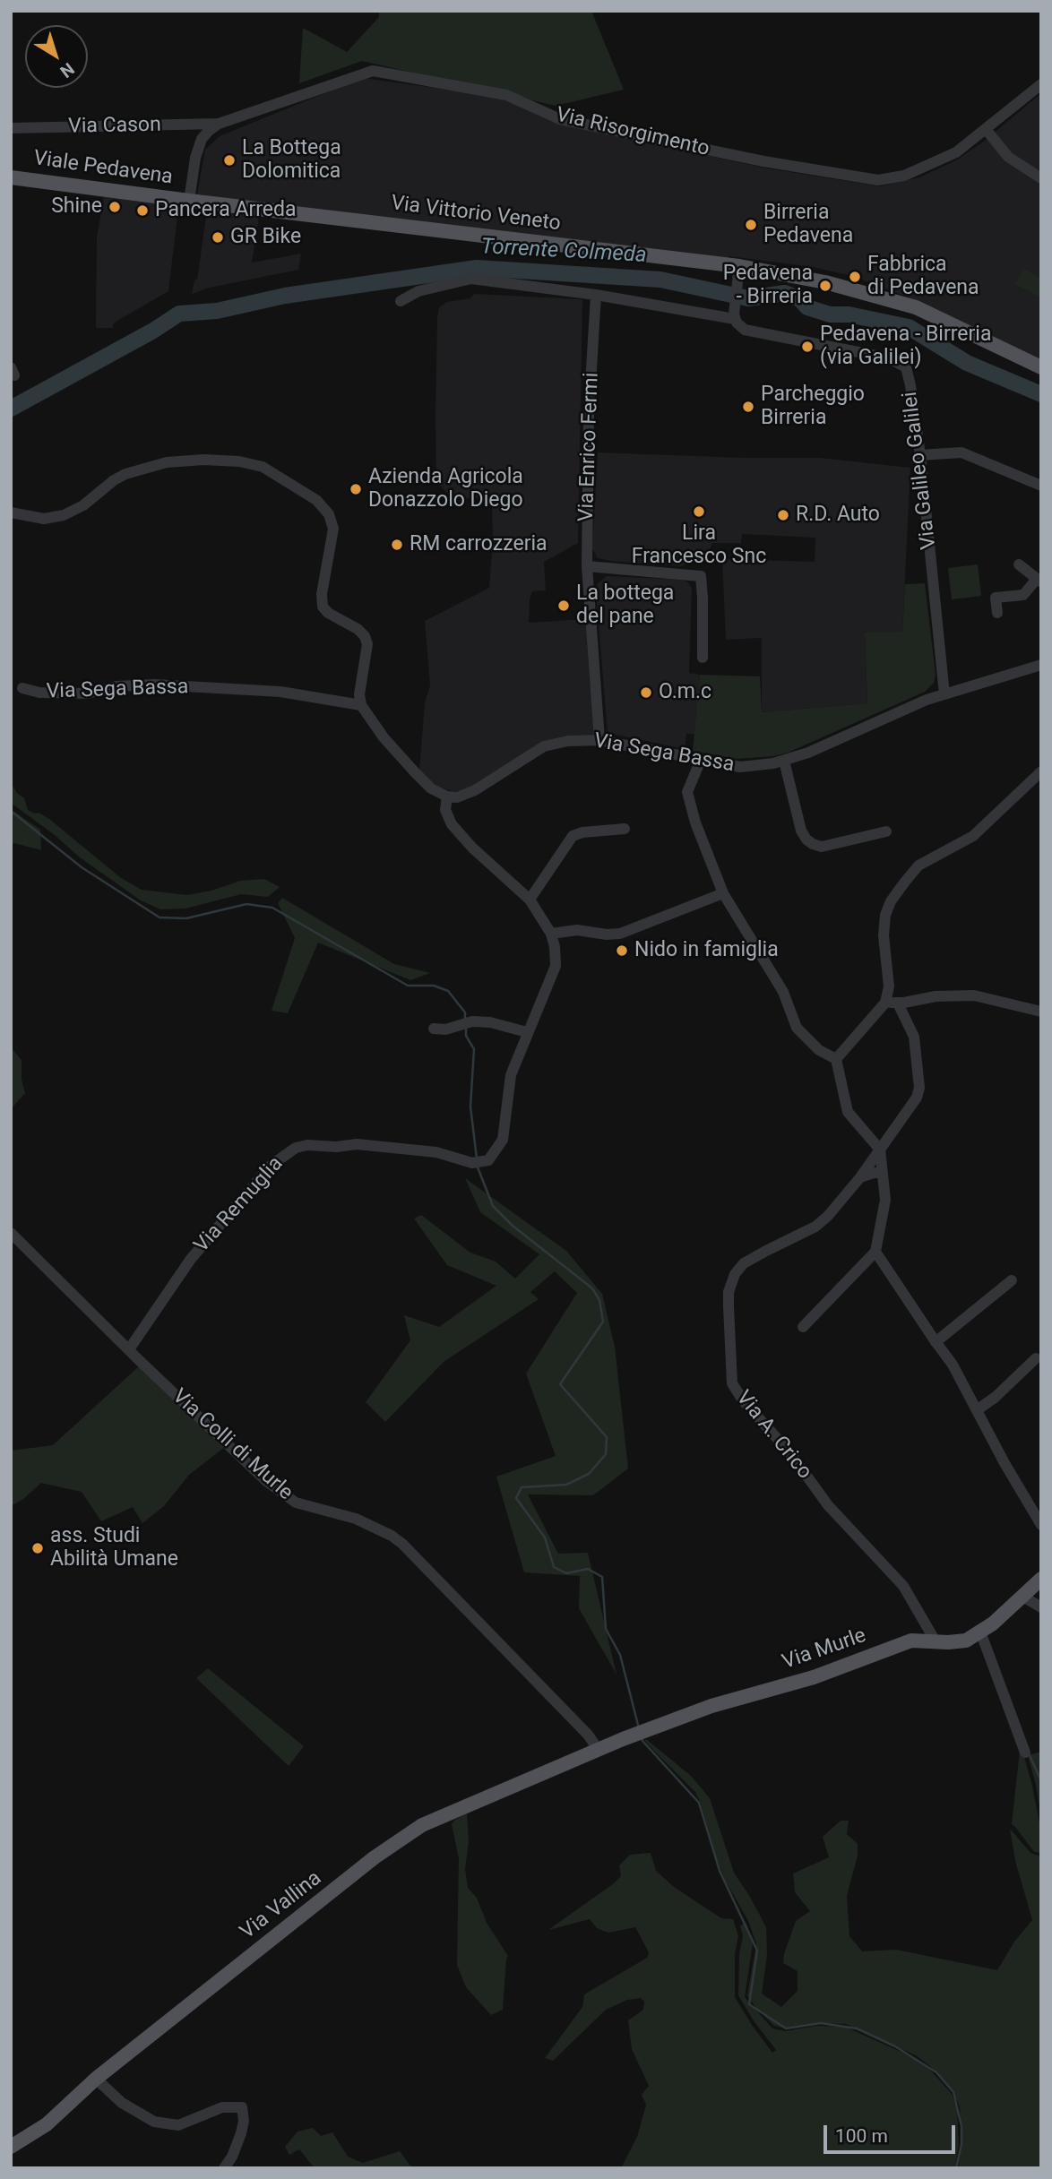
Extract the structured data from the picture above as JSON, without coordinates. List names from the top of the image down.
{
  "streets": {
    "main road": [
      "Viale Pedavena",
      "Via Vittorio Veneto",
      "Via Murle",
      "Via Vallina"
    ],
    "street": [
      "Via Cason",
      "Via Risorgimento",
      "Via Enrico Fermi",
      "Via Galileo Galilei",
      "Via Sega Bassa",
      "Via Remuglia",
      "Via A. Crico",
      "Via Colli di Murle"
    ]
  },
  "crossings": [
    ["Via Cason", "Via Risorgimento"],
    ["Viale Pedavena", "Via Vittorio Veneto"],
    ["Via Enrico Fermi", "Via Sega Bassa"],
    ["Via Galileo Galilei", "Via Sega Bassa"],
    ["Via Sega Bassa", "Via Remuglia"],
    ["Via Remuglia", "Via Colli di Murle"],
    ["Via A. Crico", "Via Murle"],
    ["Via Colli di Murle", "Via Murle"],
    ["Via Colli di Murle", "Via Vallina"],
    ["Via Murle", "Via Vallina"]
  ],
  "water": ["Torrente Colmeda"],
  "places": [
    "La Bottega Dolomitica",
    "Shine",
    "Pancera Arreda",
    "Birreria Pedavena",
    "GR Bike",
    "Fabbrica di Pedavena",
    "Pedavena - Birreria",
    "Pedavena - Birreria (via Galilei)",
    "Parcheggio Birreria",
    "Azienda Agricola Donazzolo Diego",
    "Lira Francesco Snc",
    "R.D. Auto",
    "RM carrozzeria",
    "La bottega del pane",
    "O.m.c",
    "Nido in famiglia",
    "ass. Studi Abilità Umane"
  ],
  "scale_bar": "100 m",
  "north": "bottom right"
}
